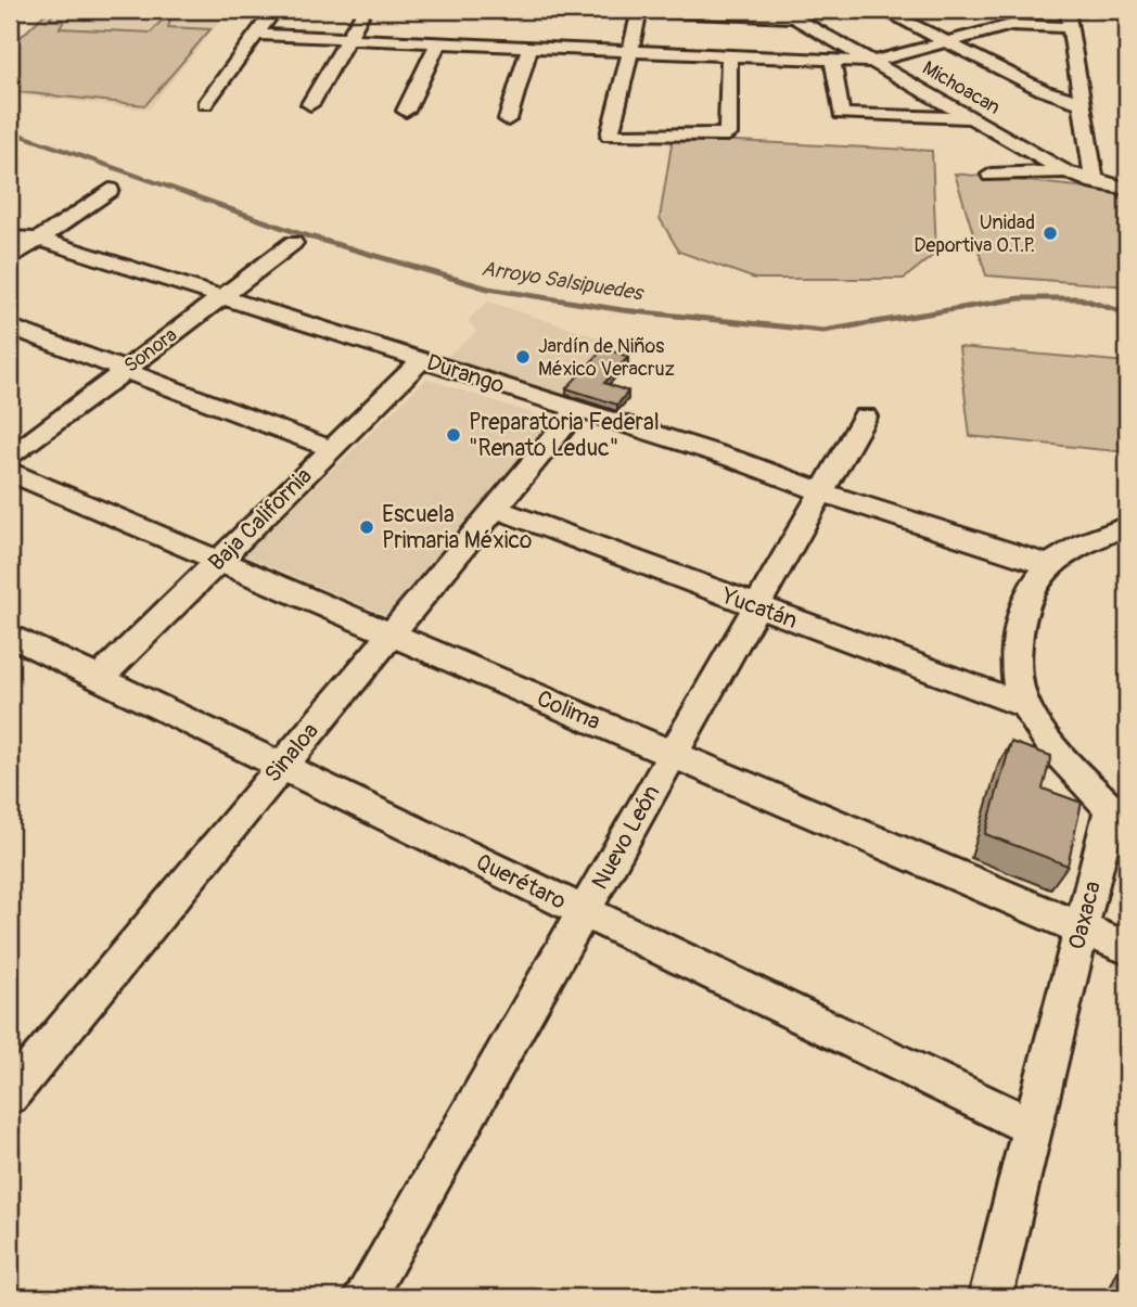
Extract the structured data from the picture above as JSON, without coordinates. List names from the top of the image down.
{
  "streets": {
    "street": [
      "Michoacan",
      "Sonora",
      "Durango",
      "Baja California",
      "Yucatán",
      "Colima",
      "Sinaloa",
      "Nuevo León",
      "Querétaro",
      "Oaxaca"
    ]
  },
  "crossings": [
    ["Sonora", "Durango"],
    ["Durango", "Baja California"],
    ["Durango", "Sinaloa"],
    ["Durango", "Nuevo León"],
    ["Durango", "Oaxaca"],
    ["Baja California", "Colima"],
    ["Baja California", "Querétaro"],
    ["Yucatán", "Sinaloa"],
    ["Yucatán", "Nuevo León"],
    ["Yucatán", "Oaxaca"],
    ["Colima", "Sinaloa"],
    ["Colima", "Nuevo León"],
    ["Colima", "Oaxaca"],
    ["Sinaloa", "Querétaro"],
    ["Nuevo León", "Querétaro"],
    ["Querétaro", "Oaxaca"]
  ],
  "water": ["Arroyo Salsipuedes"],
  "places": [
    "Unidad Deportiva O.T.P.",
    "Jardín de Niños México Veracruz",
    "Preparatoria Federal \"Renato Leduc\"",
    "Escuela Primaria México"
  ]
}
